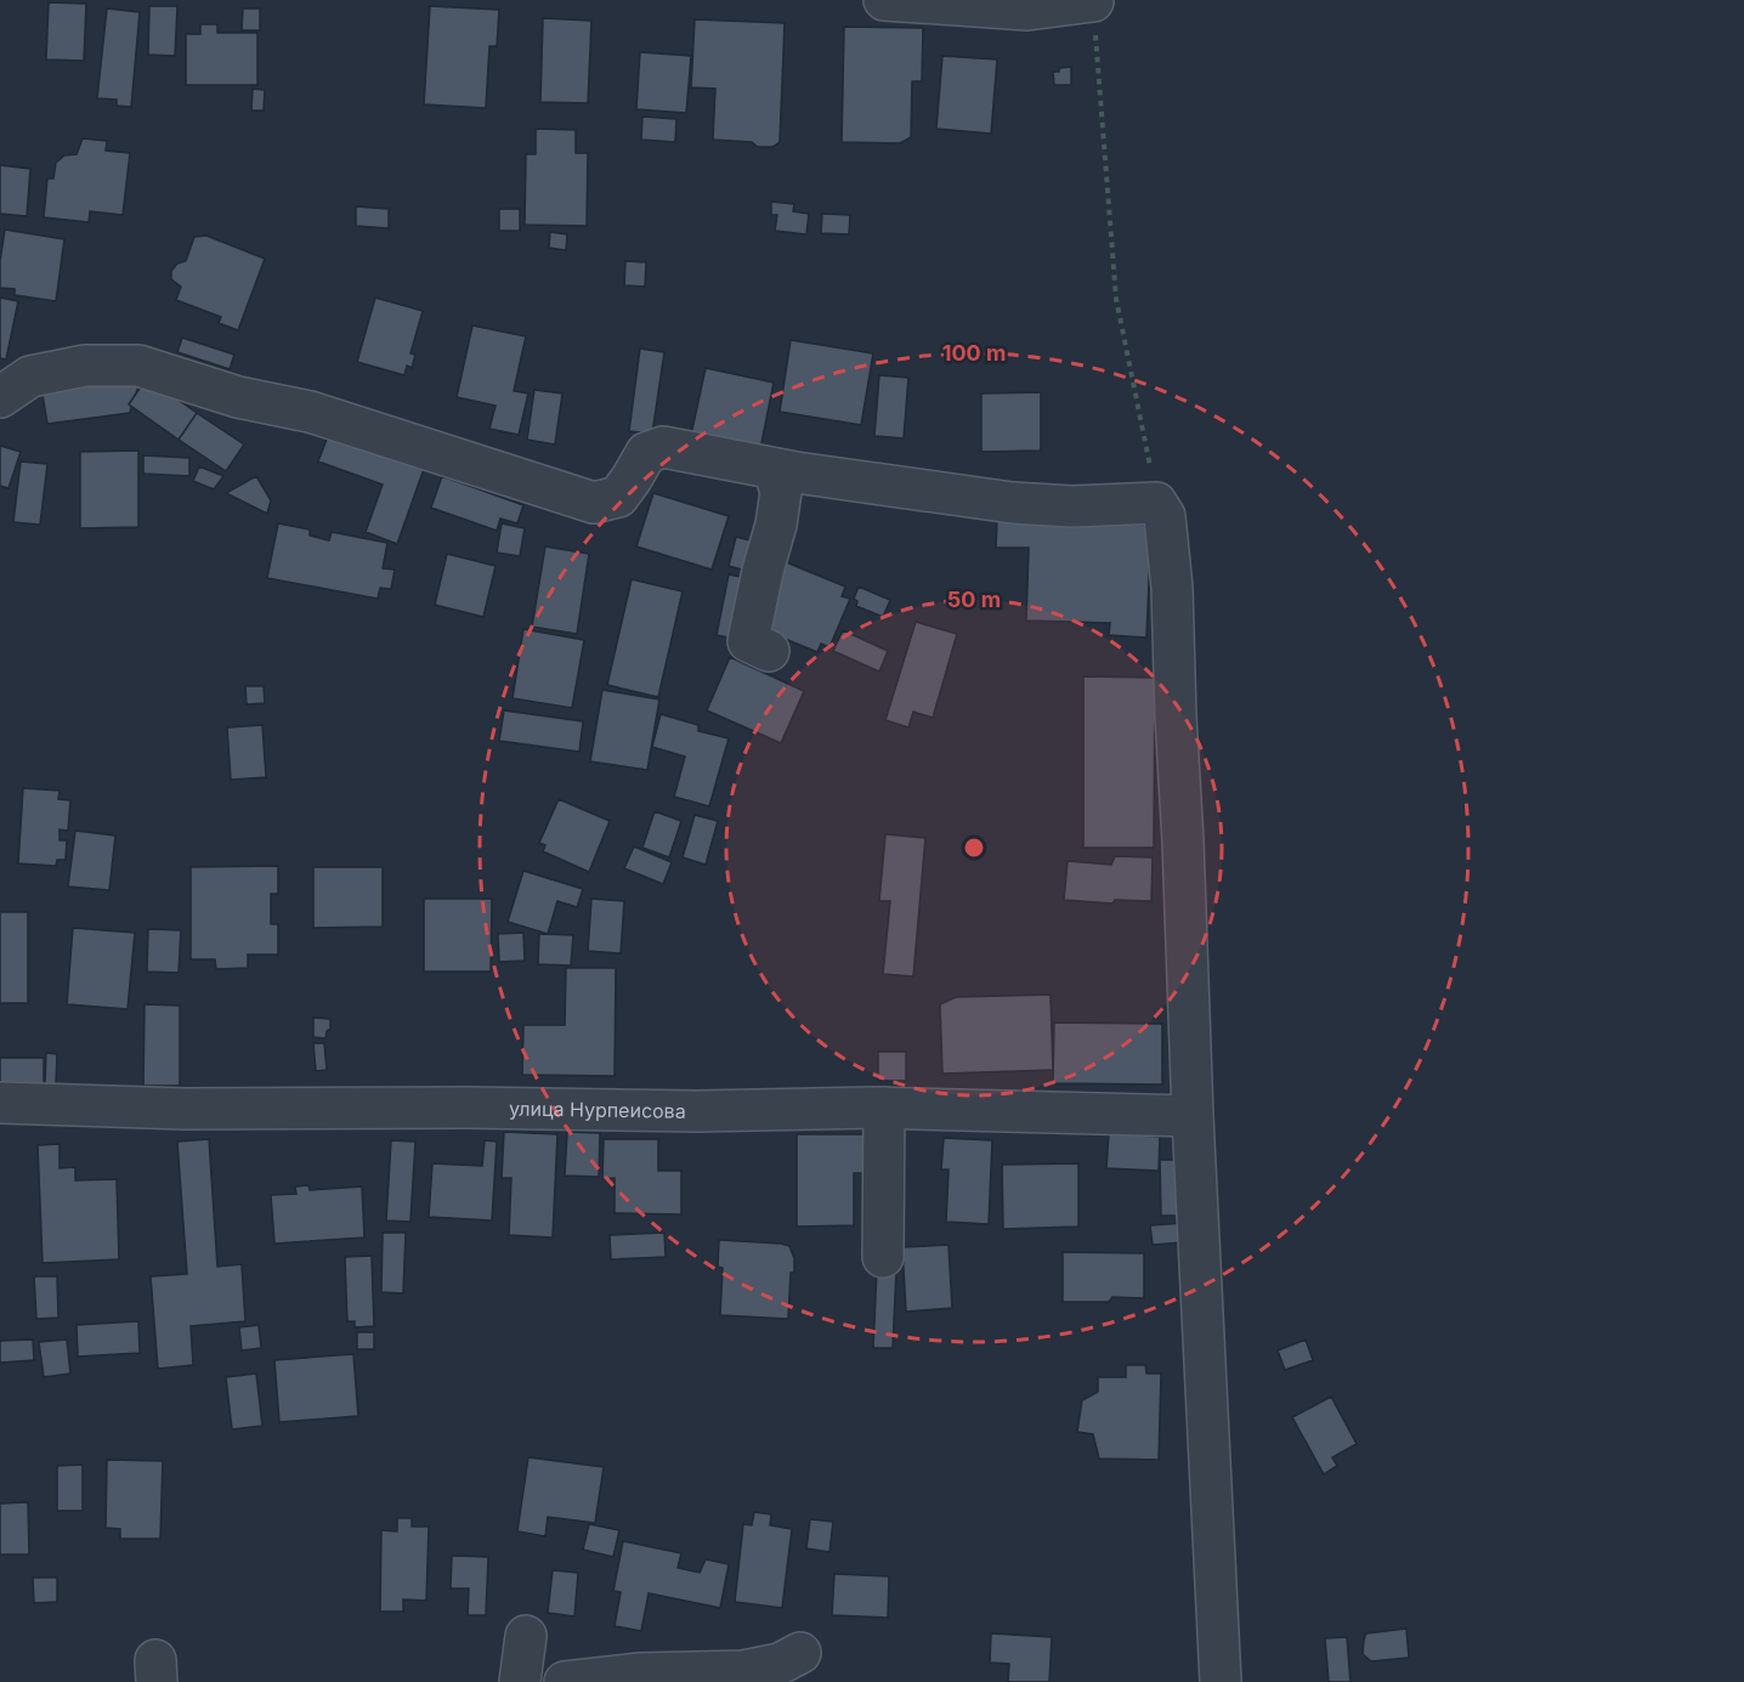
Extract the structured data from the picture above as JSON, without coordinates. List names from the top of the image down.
{
  "streets": {
    "street": ["улица Нурпеисова"]
  },
  "rings": ["100 m", "50 m"]
}
